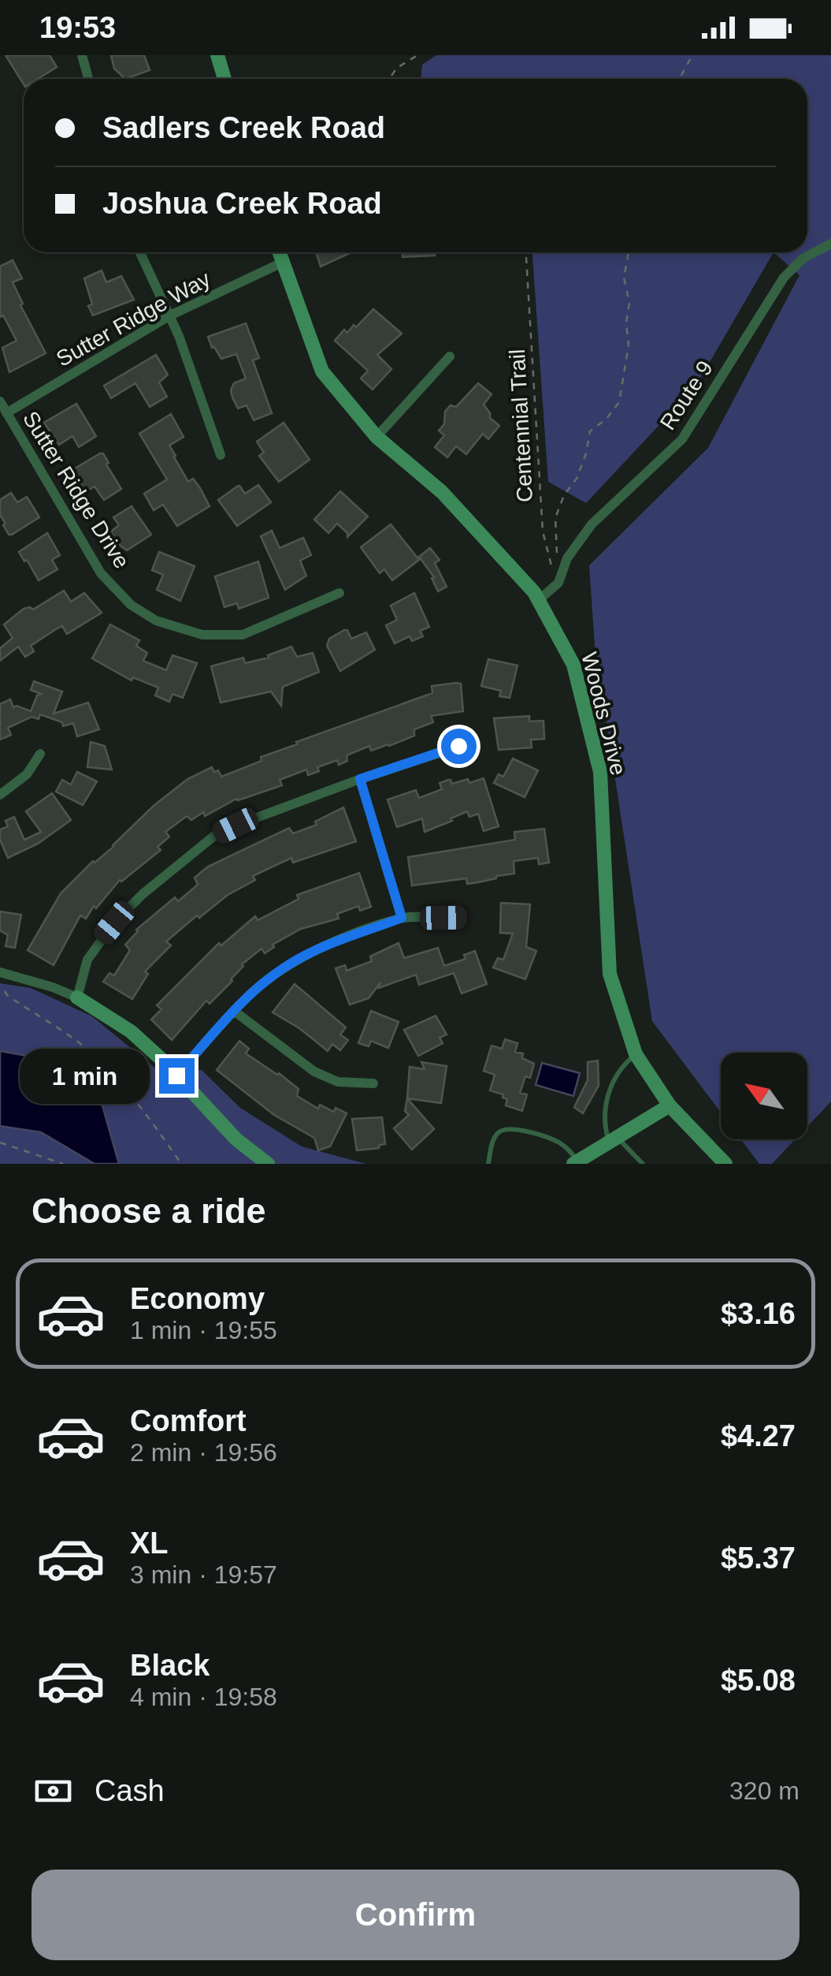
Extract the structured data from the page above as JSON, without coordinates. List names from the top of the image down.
{
  "streets": {
    "street": [
      "Sutter Ridge Way",
      "Route 9",
      "Sutter Ridge Drive",
      "Woods Drive"
    ],
    "path": ["Centennial Trail"]
  },
  "crossings": [
    ["Sutter Ridge Way", "Sutter Ridge Drive"],
    ["Sutter Ridge Way", "Woods Drive"],
    ["Route 9", "Woods Drive"]
  ],
  "north": "top left",
  "page": {
    "status": "19:53",
    "banner": ["Sadlers Creek Road", "Joshua Creek Road"],
    "bubble": "1 min",
    "heading": "Choose a ride",
    "list": [
      {
        "name": "Economy",
        "note": "1 min · 19:55",
        "value": "$3.16"
      },
      {
        "name": "Comfort",
        "note": "2 min · 19:56",
        "value": "$4.27"
      },
      {
        "name": "XL",
        "note": "3 min · 19:57",
        "value": "$5.37"
      },
      {
        "name": "Black",
        "note": "4 min · 19:58",
        "value": "$5.08"
      }
    ],
    "pay": ["Cash", "320 m"],
    "buttons": "Confirm"
  }
}
